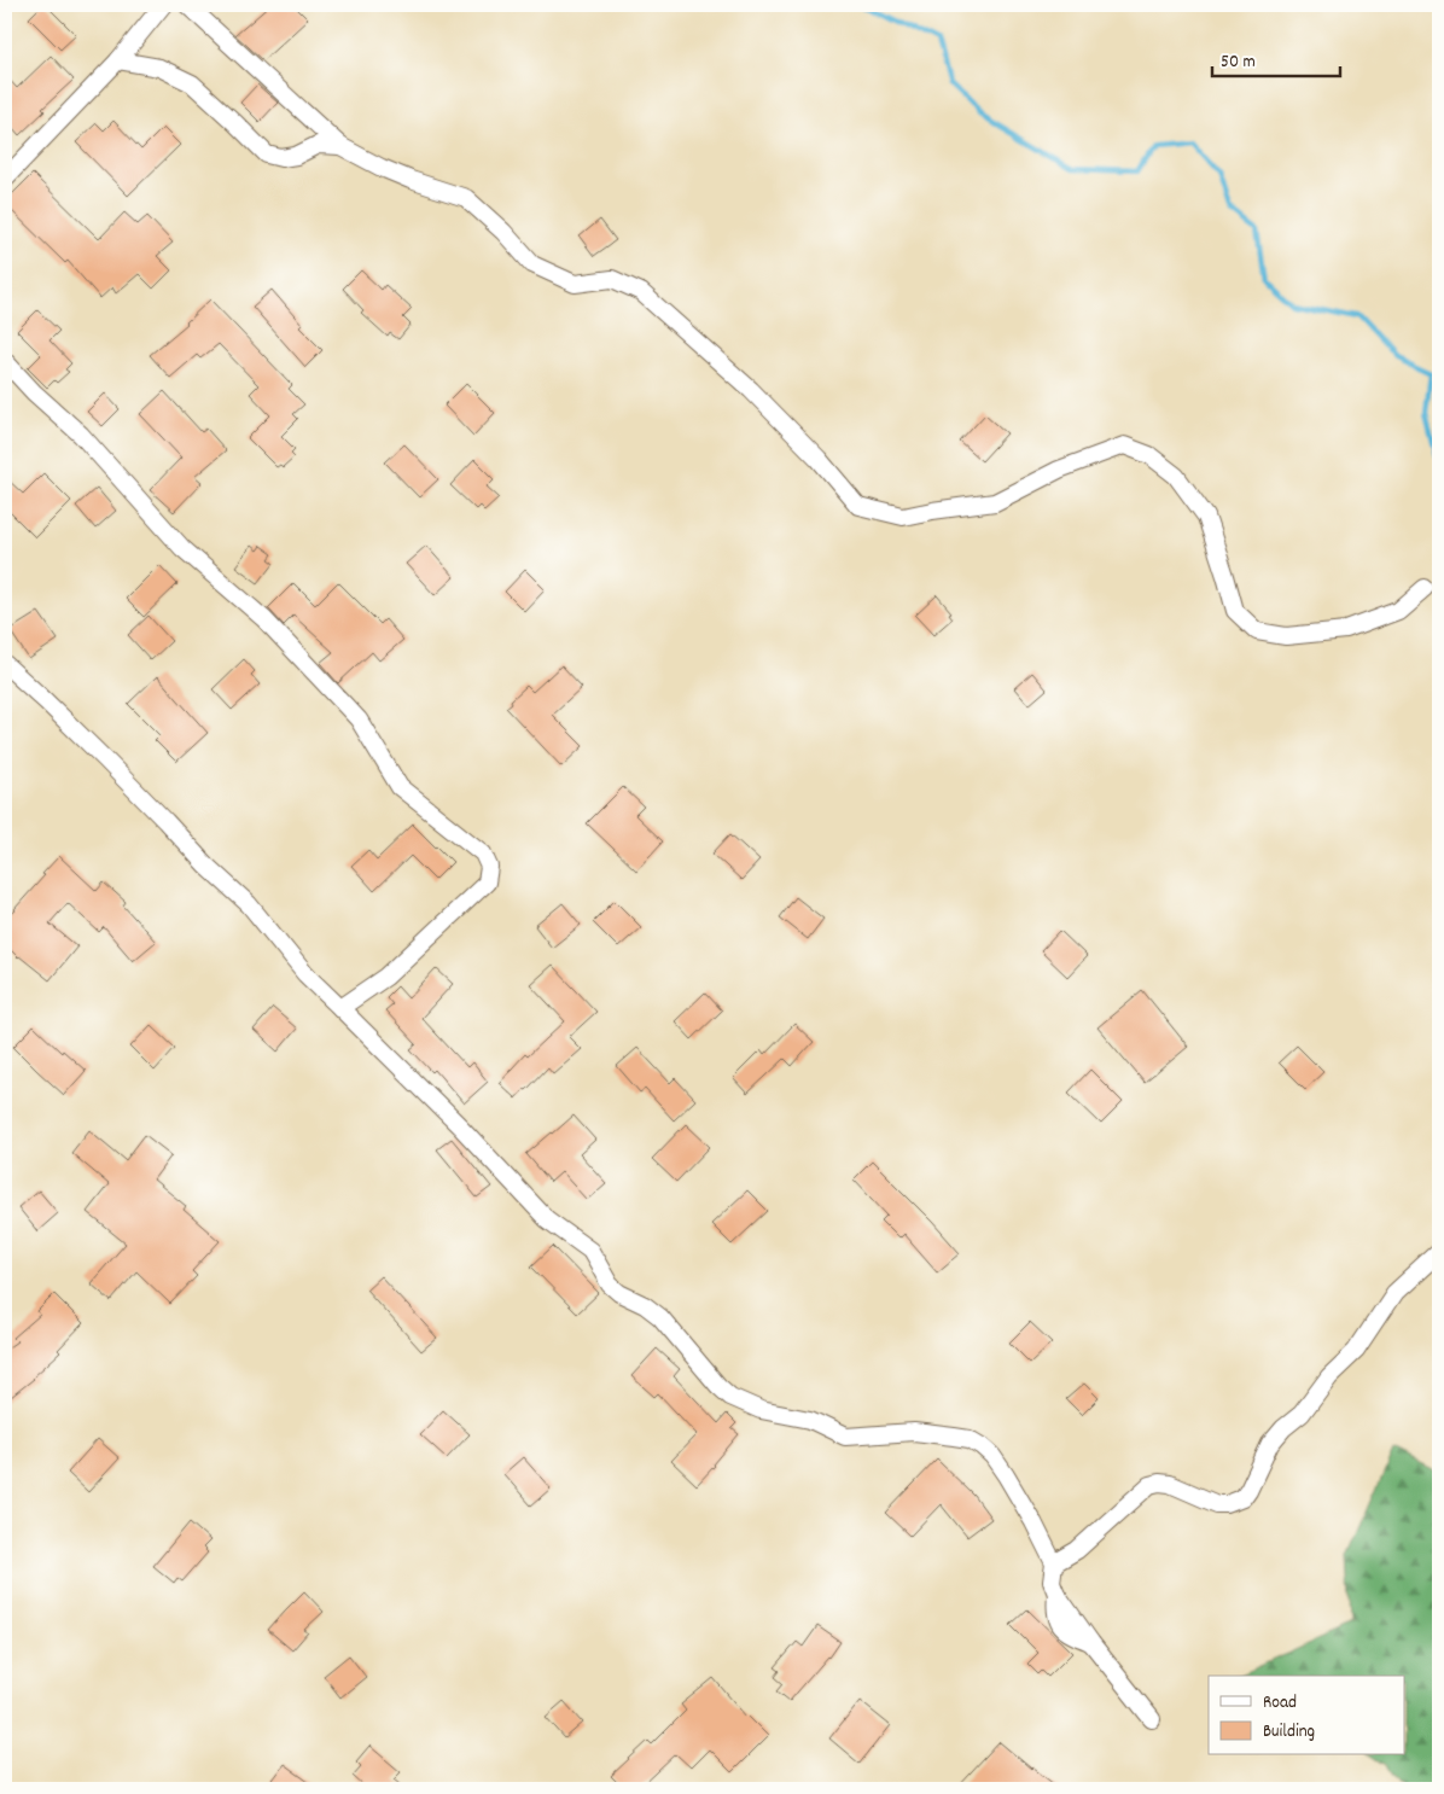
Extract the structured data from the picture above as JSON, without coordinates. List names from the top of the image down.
{
  "legend": ["Road", "Building"],
  "scale_bar": "50 m"
}
